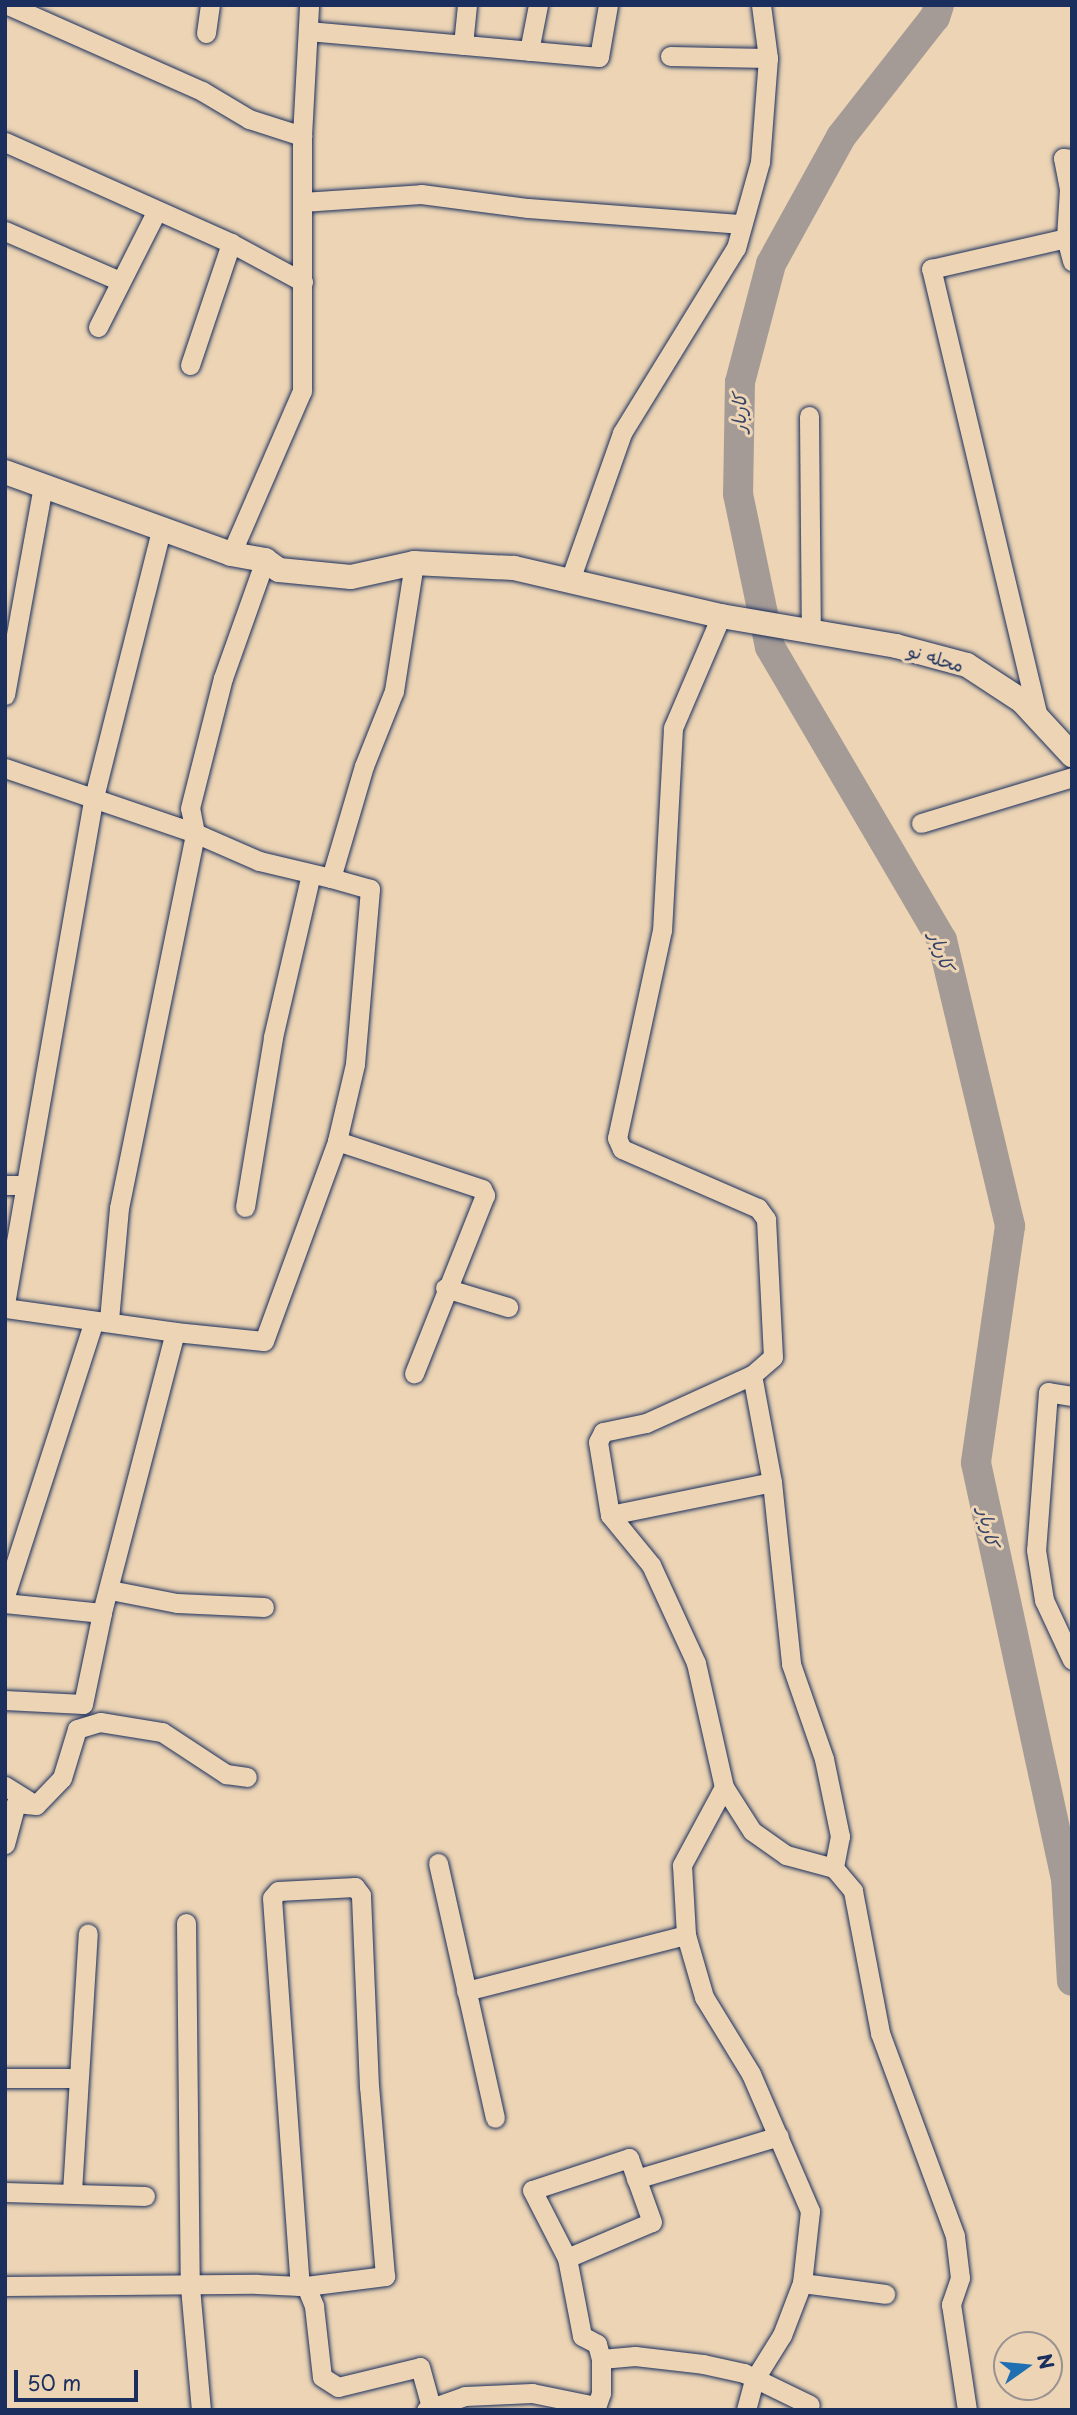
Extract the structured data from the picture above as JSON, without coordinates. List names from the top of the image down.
{
  "streets": {
    "street": ["محله نو"]
  },
  "water": ["کاربار"],
  "scale_bar": "50 m",
  "north": "right"
}
